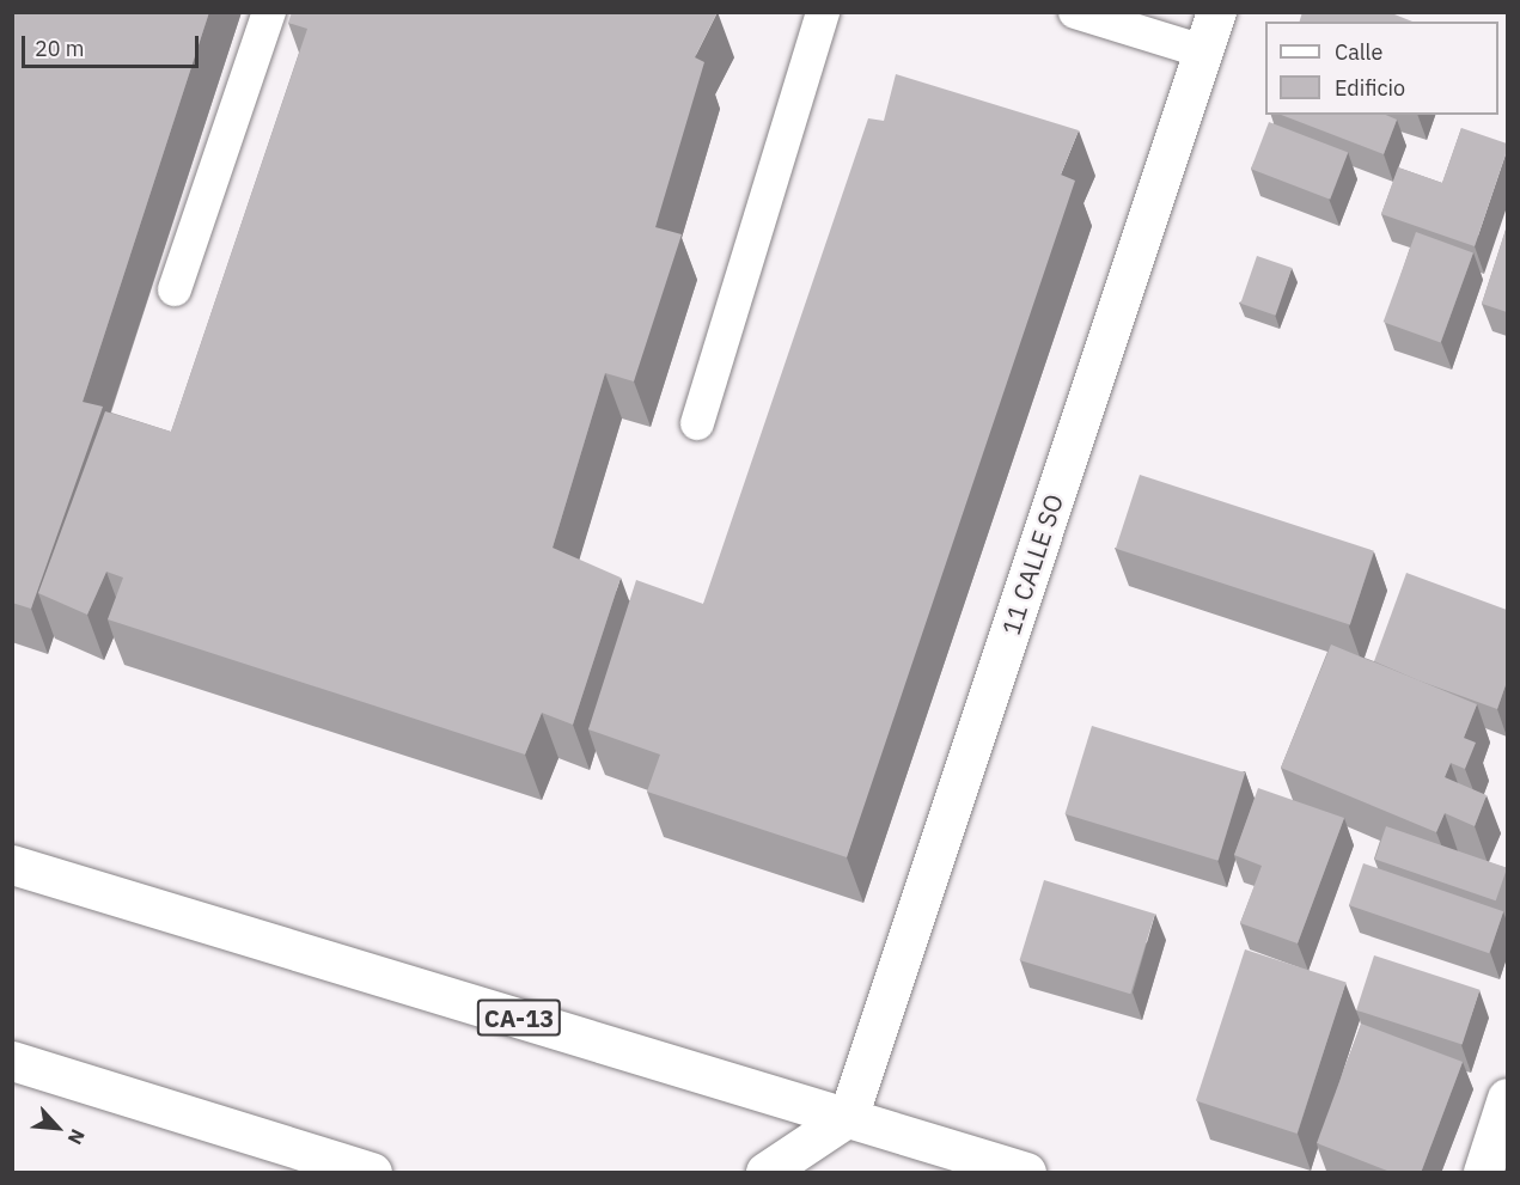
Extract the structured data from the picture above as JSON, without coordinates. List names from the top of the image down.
{
  "streets": {
    "main road": ["11 CALLE SO", "CA-13"]
  },
  "crossings": [
    ["11 CALLE SO", "CA-13"]
  ],
  "legend": ["Calle", "Edificio"],
  "scale_bar": "20 m",
  "north": "bottom right"
}
